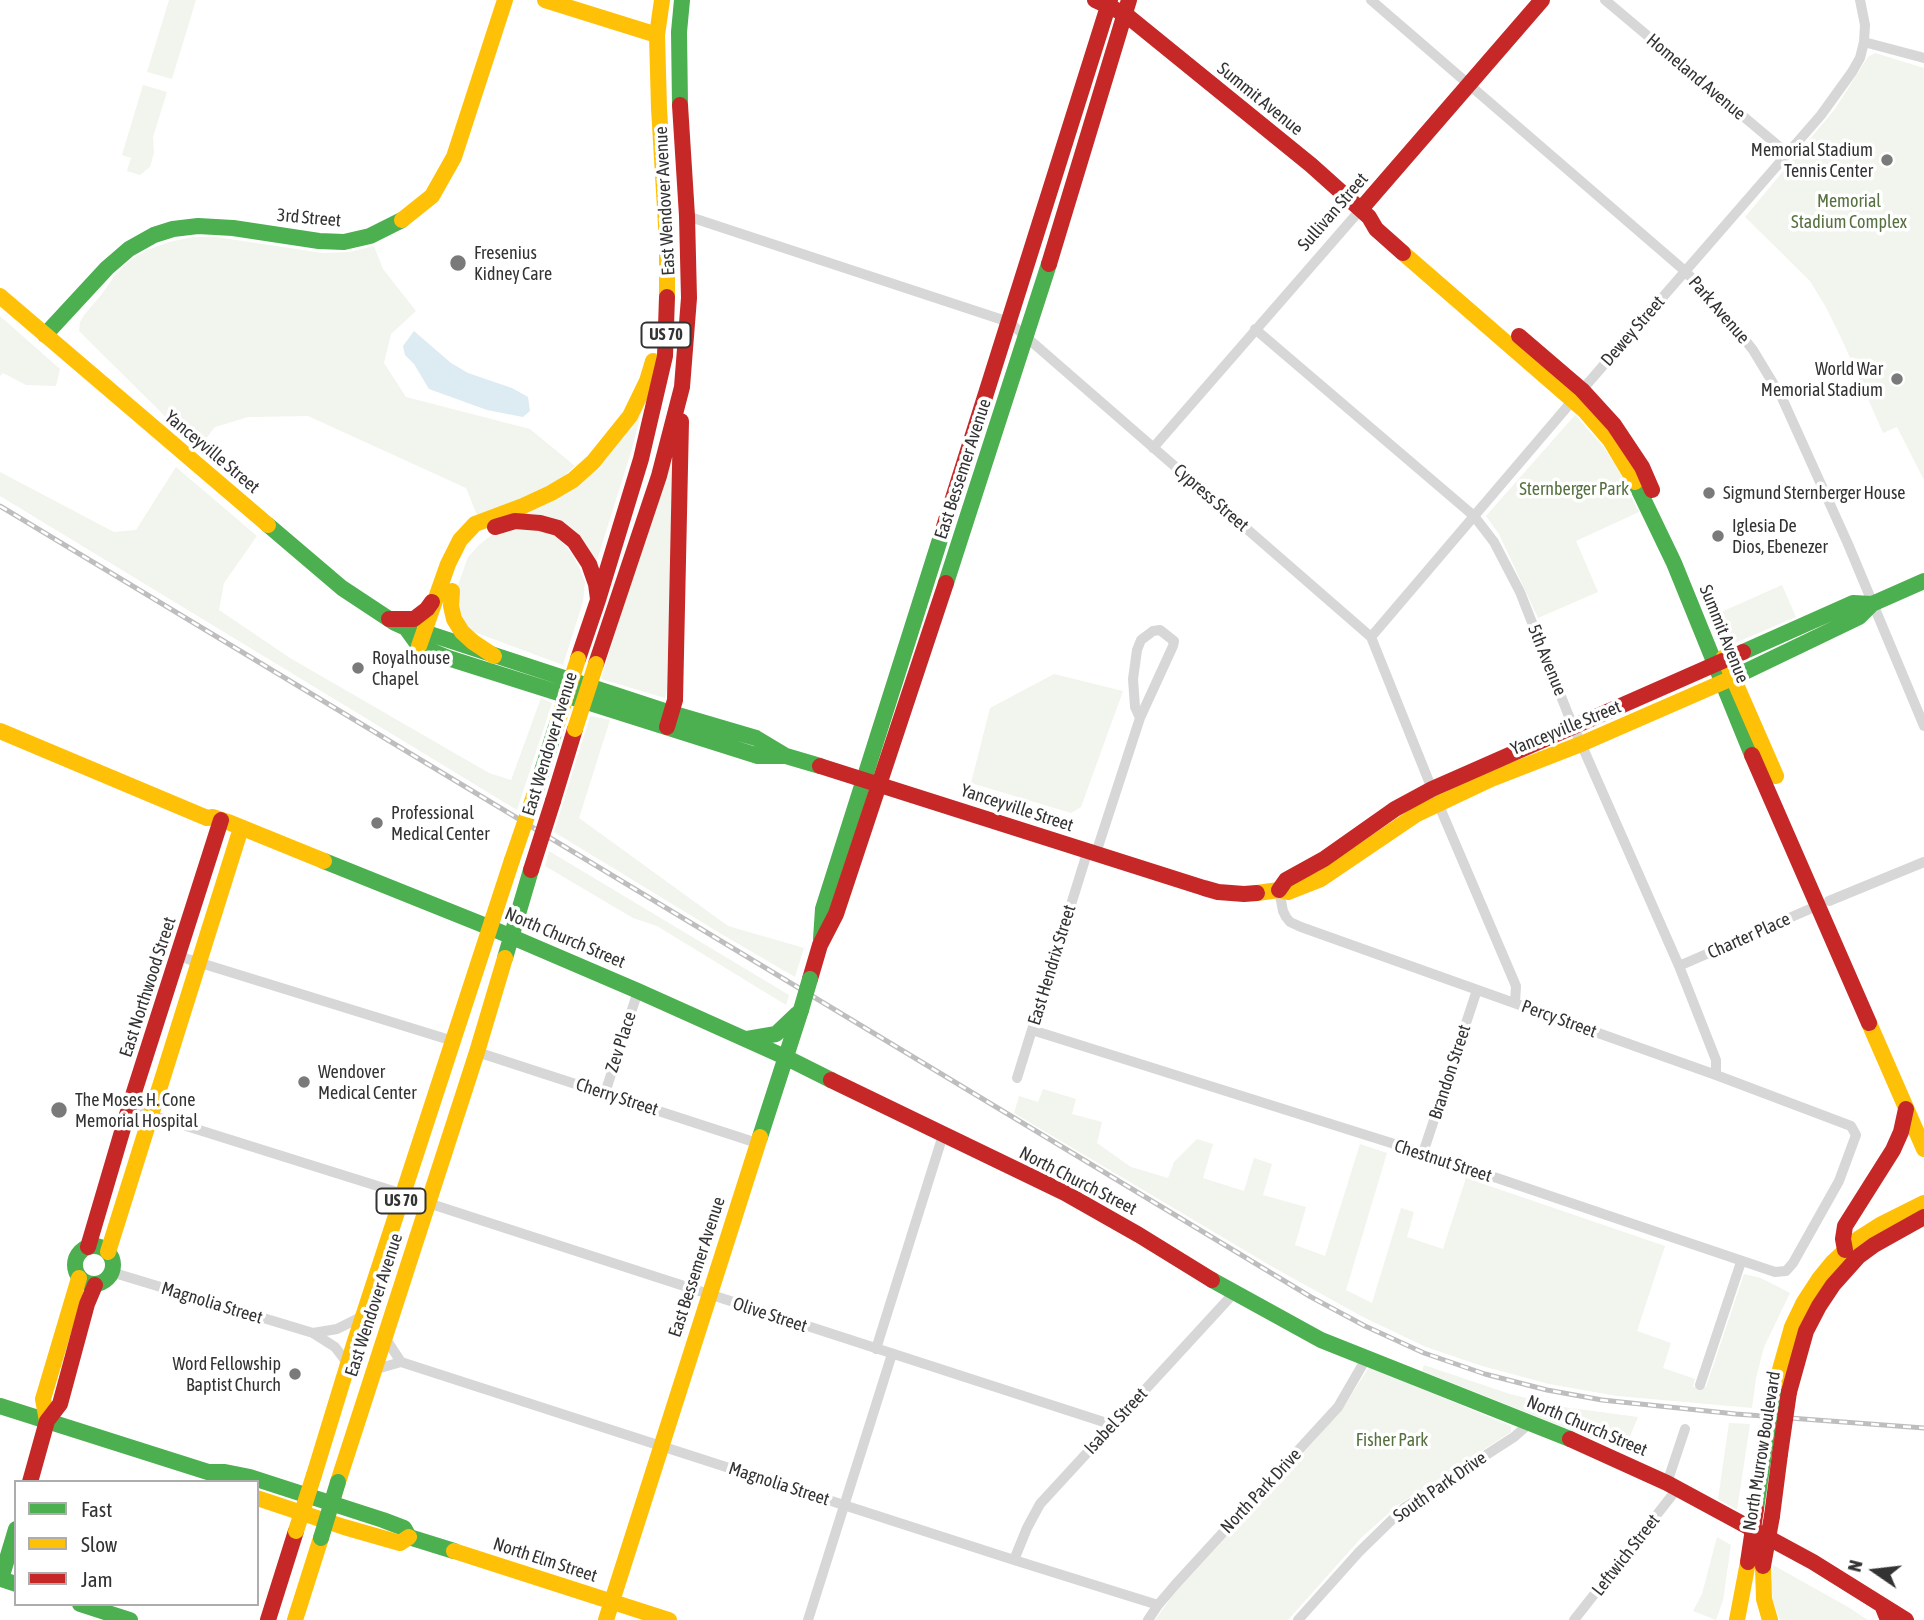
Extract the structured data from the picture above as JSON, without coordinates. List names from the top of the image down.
{
  "streets": {
    "main road": [
      "Summit Avenue",
      "East Wendover Avenue",
      "Sullivan Street",
      "3rd Street",
      "US 70",
      "Yanceyville Street",
      "East Bessemer Avenue",
      "North Church Street",
      "East Northwood Street",
      "North Murrow Boulevard",
      "North Elm Street"
    ],
    "street": [
      "Homeland Avenue",
      "Park Avenue",
      "Dewey Street",
      "Cypress Street",
      "5th Avenue",
      "Charter Place",
      "East Hendrix Street",
      "Percy Street",
      "Zev Place",
      "Brandon Street",
      "Cherry Street",
      "Chestnut Street",
      "Magnolia Street",
      "Olive Street",
      "Isabel Street",
      "South Park Drive",
      "North Park Drive",
      "Leftwich Street"
    ]
  },
  "crossings": [
    ["Homeland Avenue", "Dewey Street"],
    ["Summit Avenue", "Sullivan Street"],
    ["Summit Avenue", "Dewey Street"],
    ["Summit Avenue", "Yanceyville Street"],
    ["Summit Avenue", "East Bessemer Avenue"],
    ["Summit Avenue", "Charter Place"],
    ["East Wendover Avenue", "Cypress Street"],
    ["East Wendover Avenue", "North Church Street"],
    ["East Wendover Avenue", "Cherry Street"],
    ["East Wendover Avenue", "Magnolia Street"],
    ["East Wendover Avenue", "Olive Street"],
    ["Sullivan Street", "Park Avenue"],
    ["Sullivan Street", "Cypress Street"],
    ["Sullivan Street", "5th Avenue"],
    ["3rd Street", "Yanceyville Street"],
    ["Park Avenue", "Dewey Street"],
    ["Park Avenue", "Yanceyville Street"],
    ["Dewey Street", "Cypress Street"],
    ["Dewey Street", "5th Avenue"],
    ["Yanceyville Street", "East Bessemer Avenue"],
    ["Yanceyville Street", "Cypress Street"],
    ["Yanceyville Street", "5th Avenue"],
    ["Yanceyville Street", "East Hendrix Street"],
    ["Yanceyville Street", "Percy Street"],
    ["East Bessemer Avenue", "Cypress Street"],
    ["East Bessemer Avenue", "North Church Street"],
    ["East Bessemer Avenue", "Cherry Street"],
    ["East Bessemer Avenue", "Magnolia Street"],
    ["East Bessemer Avenue", "Olive Street"],
    ["East Bessemer Avenue", "North Elm Street"],
    ["Cypress Street", "Percy Street"],
    ["5th Avenue", "Charter Place"],
    ["5th Avenue", "Percy Street"],
    ["North Church Street", "East Northwood Street"],
    ["North Church Street", "Zev Place"],
    ["North Church Street", "Isabel Street"],
    ["North Church Street", "South Park Drive"],
    ["North Church Street", "North Park Drive"],
    ["North Church Street", "Leftwich Street"],
    ["East Hendrix Street", "Chestnut Street"],
    ["East Northwood Street", "Magnolia Street"],
    ["East Northwood Street", "North Elm Street"],
    ["Percy Street", "Brandon Street"],
    ["Percy Street", "Chestnut Street"],
    ["Zev Place", "Cherry Street"],
    ["Brandon Street", "Chestnut Street"],
    ["Magnolia Street", "Isabel Street"],
    ["Magnolia Street", "North Park Drive"],
    ["Olive Street", "Isabel Street"]
  ],
  "parks": ["Memorial Stadium Complex", "Sternberger Park", "Fisher Park"],
  "places": [
    "Memorial Stadium Tennis Center",
    "Fresenius Kidney Care",
    "World War Memorial Stadium",
    "Sigmund Sternberger House",
    "Iglesia De Dios, Ebenezer",
    "Royalhouse Chapel",
    "Professional Medical Center",
    "Wendover Medical Center",
    "The Moses H. Cone Memorial Hospital",
    "Word Fellowship Baptist Church"
  ],
  "legend": ["Fast", "Slow", "Jam"],
  "north": "left"
}
